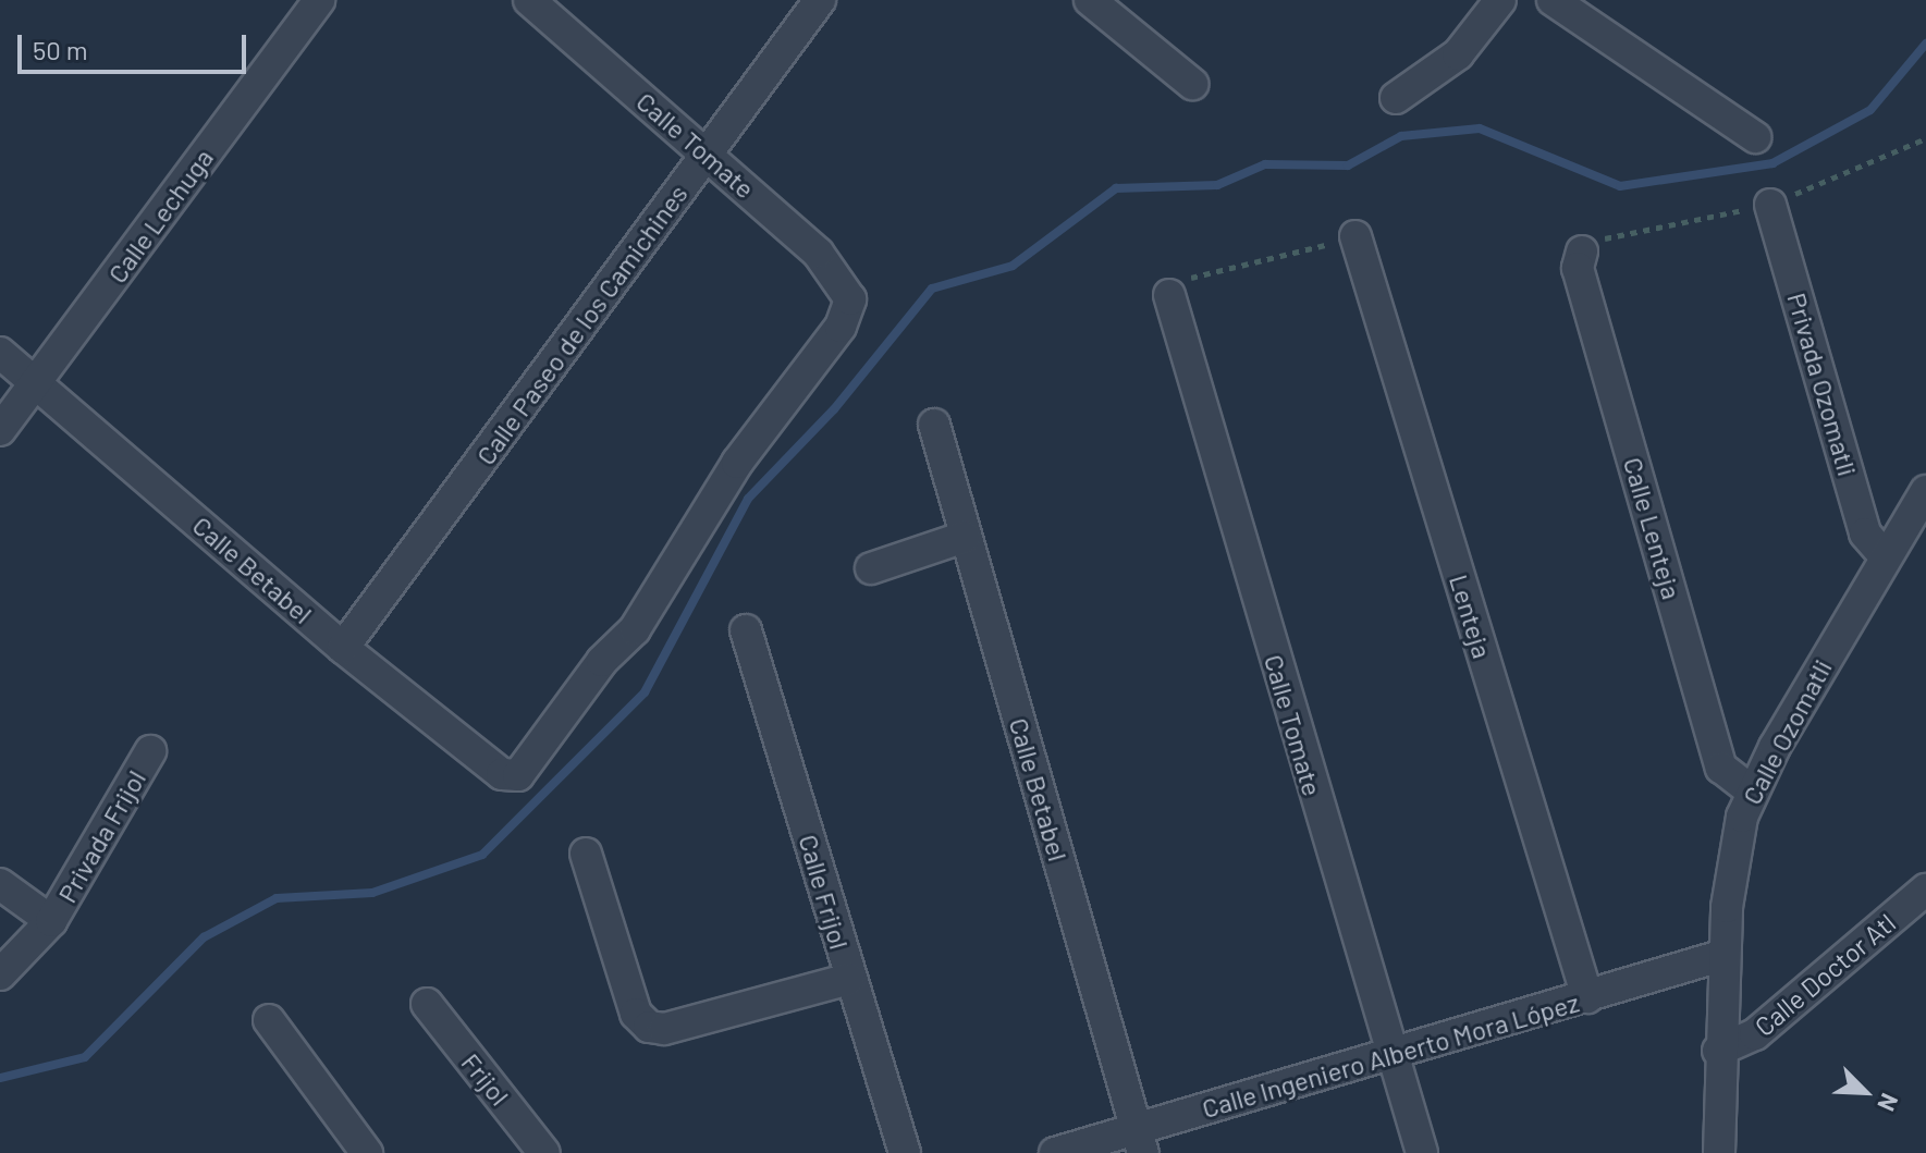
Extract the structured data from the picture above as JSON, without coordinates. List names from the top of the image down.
{
  "streets": {
    "street": [
      "Calle Tomate",
      "Calle Lechuga",
      "Calle Paseo de los Camichines",
      "Privada Ozomatli",
      "Calle Lenteja",
      "Calle Betabel",
      "Lenteja",
      "Calle Ozomatli",
      "Privada Frijol",
      "Calle Frijol",
      "Calle Doctor Atl",
      "Calle Ingeniero Alberto Mora López",
      "Frijol"
    ]
  },
  "crossings": [
    ["Calle Tomate", "Calle Paseo de los Camichines"],
    ["Calle Tomate", "Calle Betabel"],
    ["Calle Tomate", "Calle Ingeniero Alberto Mora López"],
    ["Calle Lechuga", "Calle Betabel"],
    ["Calle Paseo de los Camichines", "Calle Betabel"],
    ["Privada Ozomatli", "Calle Ozomatli"],
    ["Calle Lenteja", "Calle Ozomatli"],
    ["Calle Betabel", "Calle Ingeniero Alberto Mora López"],
    ["Lenteja", "Calle Ingeniero Alberto Mora López"],
    ["Calle Ozomatli", "Calle Doctor Atl"],
    ["Calle Ozomatli", "Calle Ingeniero Alberto Mora López"]
  ],
  "scale_bar": "50 m",
  "north": "bottom right"
}
